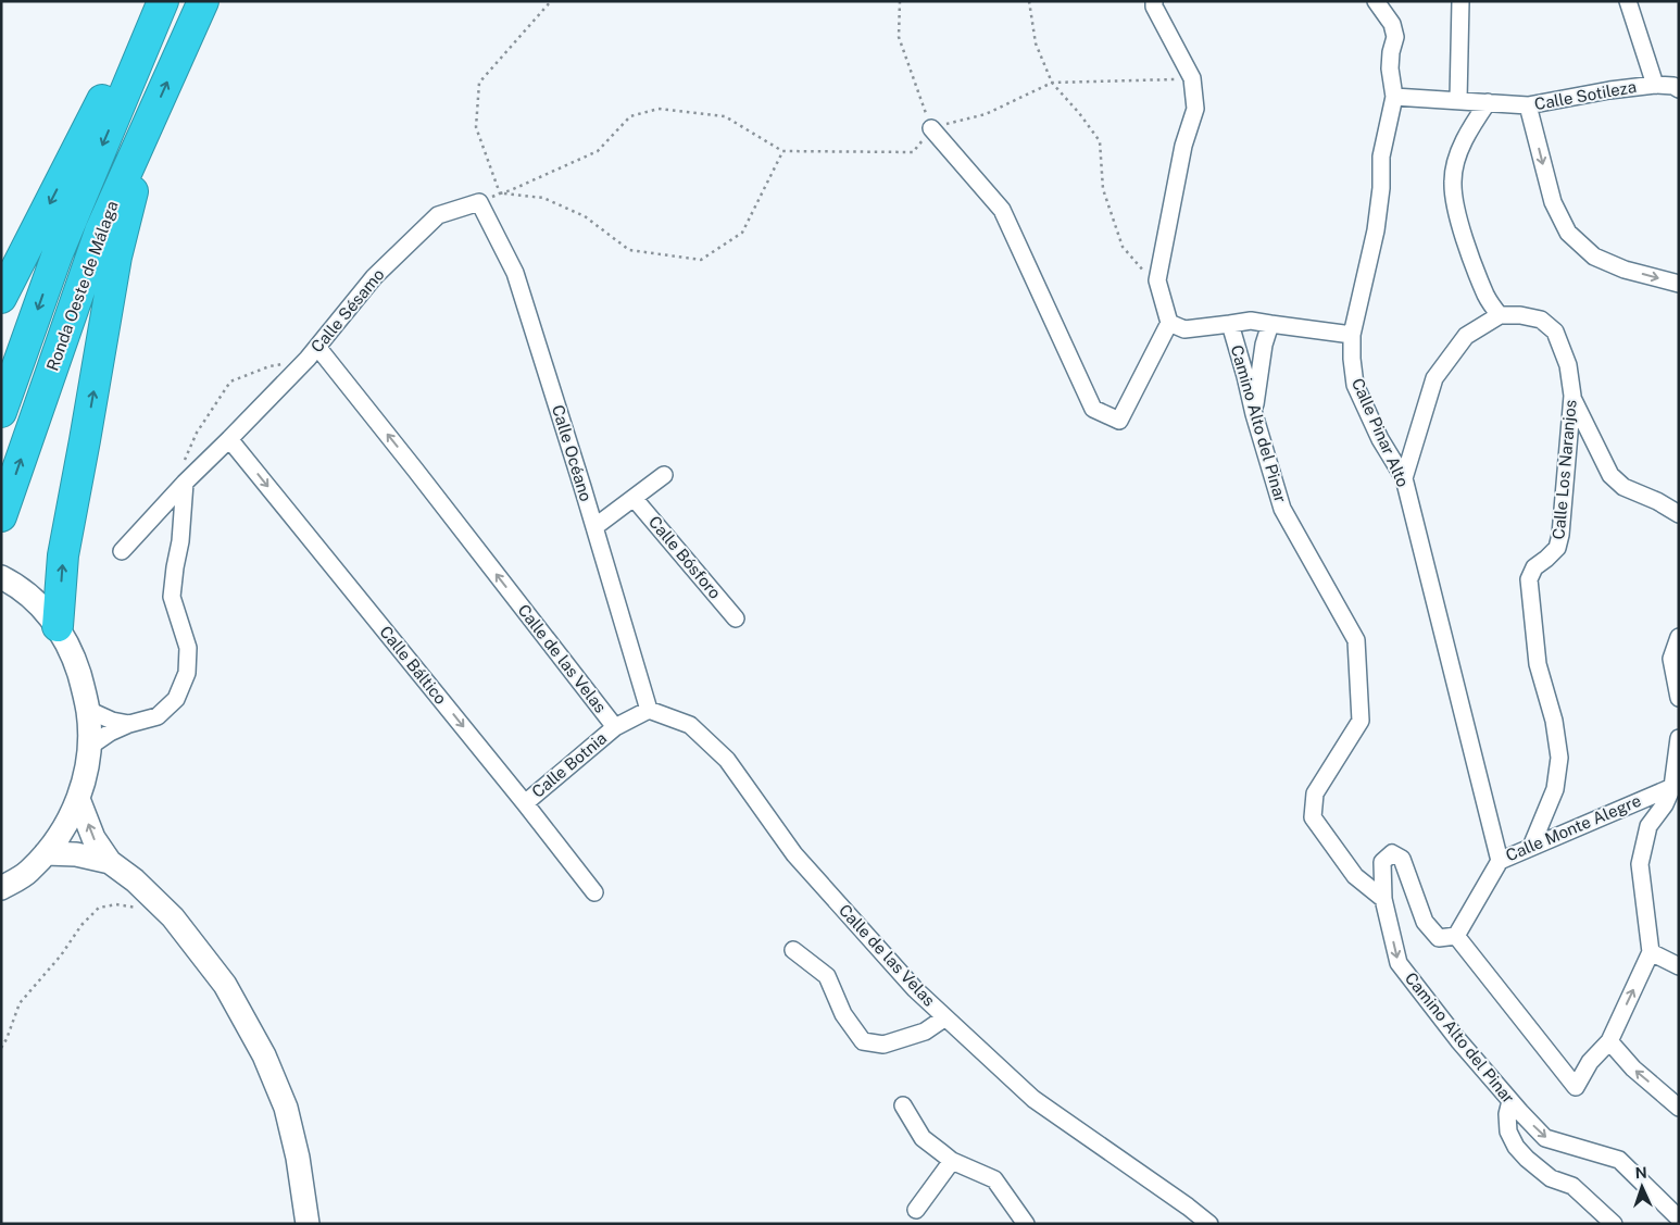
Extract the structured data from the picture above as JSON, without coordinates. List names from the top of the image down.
{
  "streets": {
    "highway": ["Ronda Oeste de Málaga"],
    "street": [
      "Calle Sotileza",
      "Calle Sésamo",
      "Camino Alto del Pinar",
      "Calle Pinar Alto",
      "Calle Océano",
      "Calle Los Naranjos",
      "Calle Bósforo",
      "Calle de las Velas",
      "Calle Báltico",
      "Calle Botnia",
      "Calle Monte Alegre"
    ]
  },
  "crossings": [
    ["Calle Sotileza", "Calle Pinar Alto"],
    ["Calle Sésamo", "Calle Océano"],
    ["Calle Sésamo", "Calle de las Velas"],
    ["Calle Sésamo", "Calle Báltico"],
    ["Calle Pinar Alto", "Calle Monte Alegre"],
    ["Calle Océano", "Calle de las Velas"],
    ["Calle Los Naranjos", "Calle Monte Alegre"],
    ["Calle de las Velas", "Calle Botnia"],
    ["Calle Báltico", "Calle Botnia"]
  ],
  "one_way": ["Calle de las Velas", "Calle Báltico"],
  "north": "top"
}
